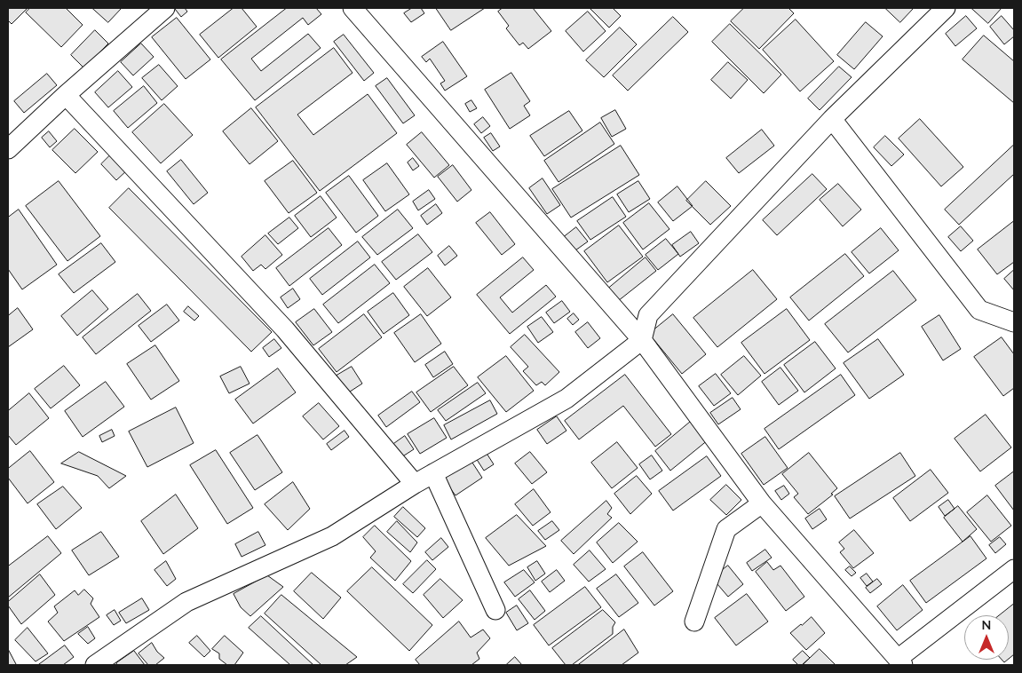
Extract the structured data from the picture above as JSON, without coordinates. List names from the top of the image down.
{
  "north": "top"
}
